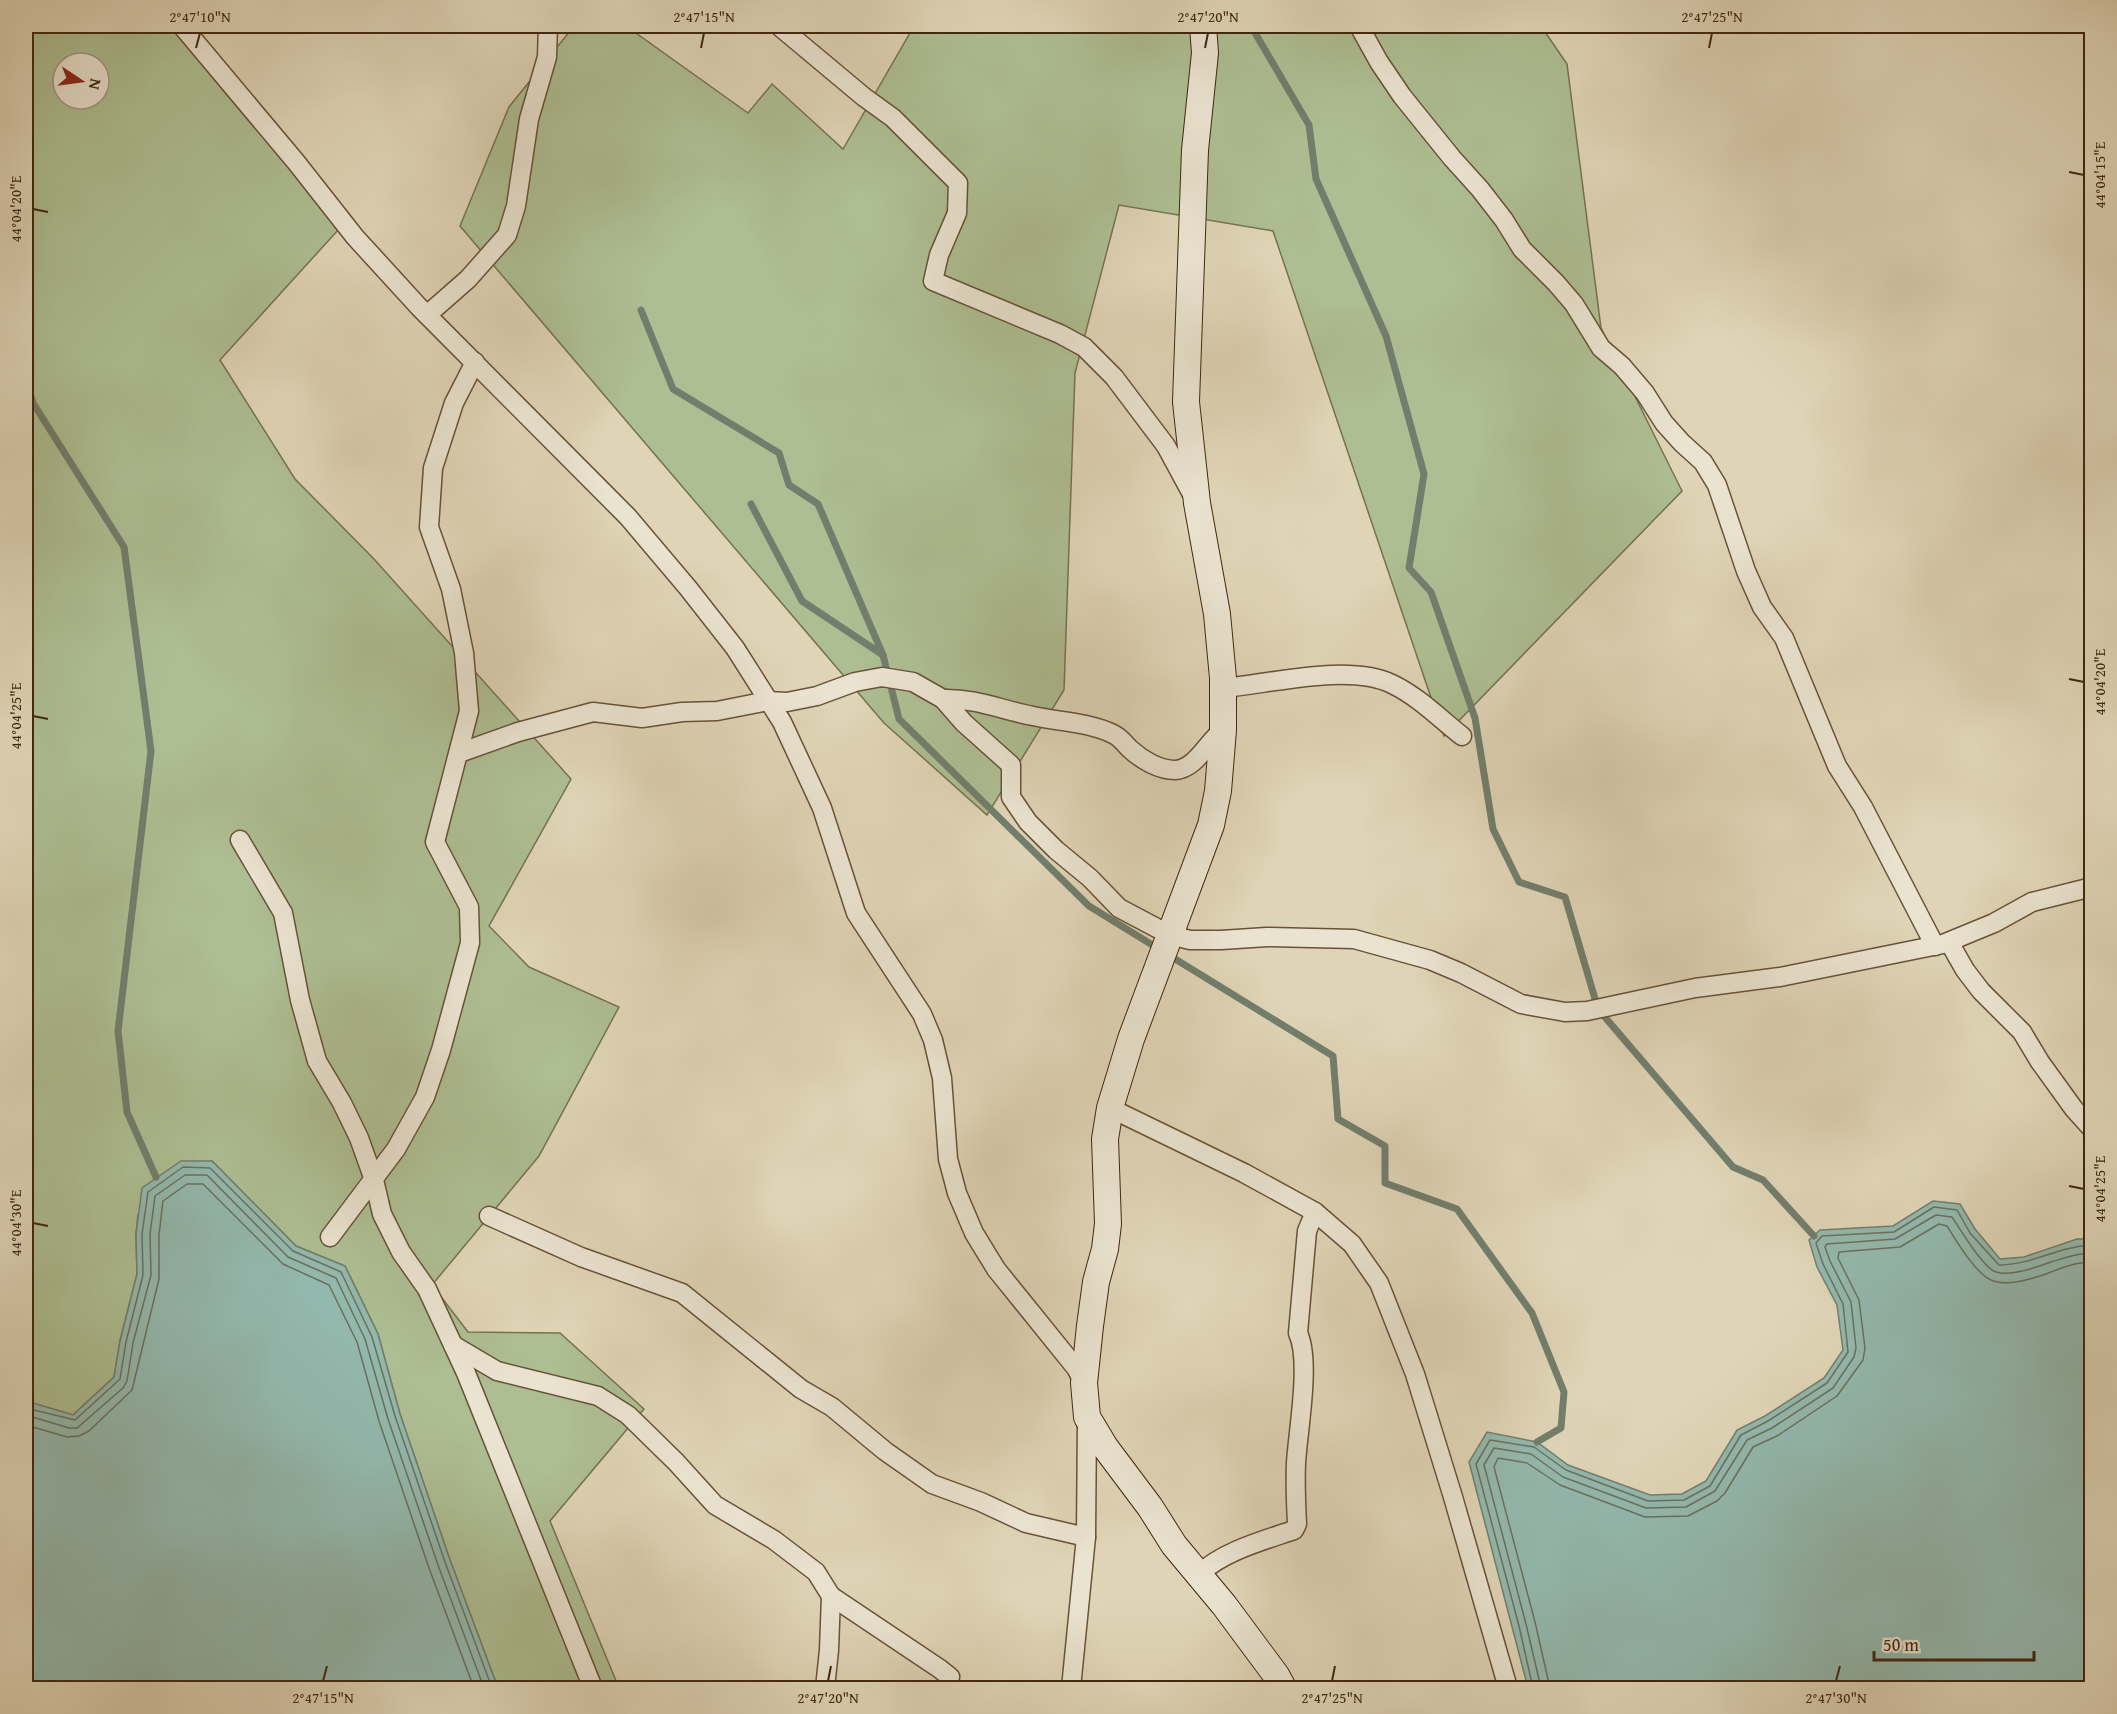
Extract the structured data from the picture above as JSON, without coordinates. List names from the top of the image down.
{
  "scale_bar": "50 m",
  "north": "right",
  "coordinates": [
    "2°47'10\"N",
    "2°47'15\"N",
    "2°47'20\"N",
    "2°47'25\"N",
    "44°04'15\"E",
    "44°04'20\"E",
    "44°04'25\"E",
    "44°04'30\"E",
    "2°47'30\"N"
  ]
}
